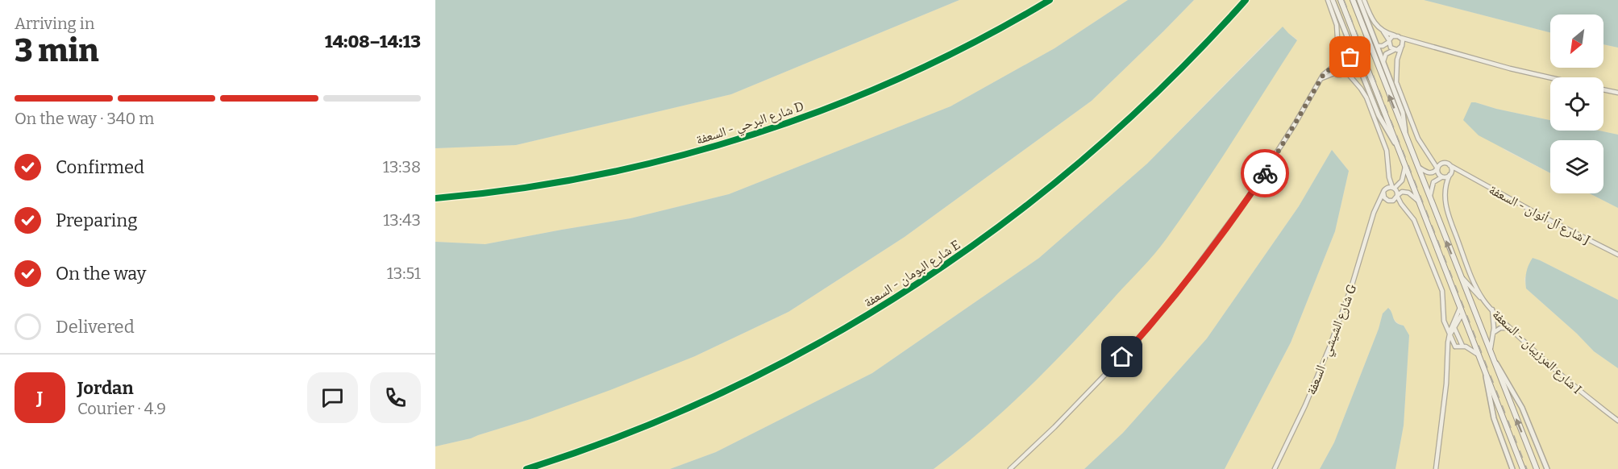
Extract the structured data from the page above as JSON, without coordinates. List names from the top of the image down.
{
  "streets": {
    "street": [
      "شارع البرحي - السعفة D",
      "شارع آل أنوان - السعفة J",
      "شارع البومان - السعفة E",
      "شارع الشيشي - السعفة G",
      "شارع المرزيبان - السعفة I"
    ]
  },
  "crossings": [
    ["شارع آل أنوان - السعفة J", "شارع المرزيبان - السعفة I"]
  ],
  "north": "bottom left",
  "page": {
    "heading": ["3 min", "Arriving in", "14:08–14:13"],
    "panel": ["Jordan", "Courier · 4.9"],
    "bar": "On the way · 340 m",
    "list": [
      ["Confirmed", "13:38"],
      ["Preparing", "13:43"],
      ["On the way", "13:51"],
      "Delivered"
    ],
    "round": "J"
  }
}
